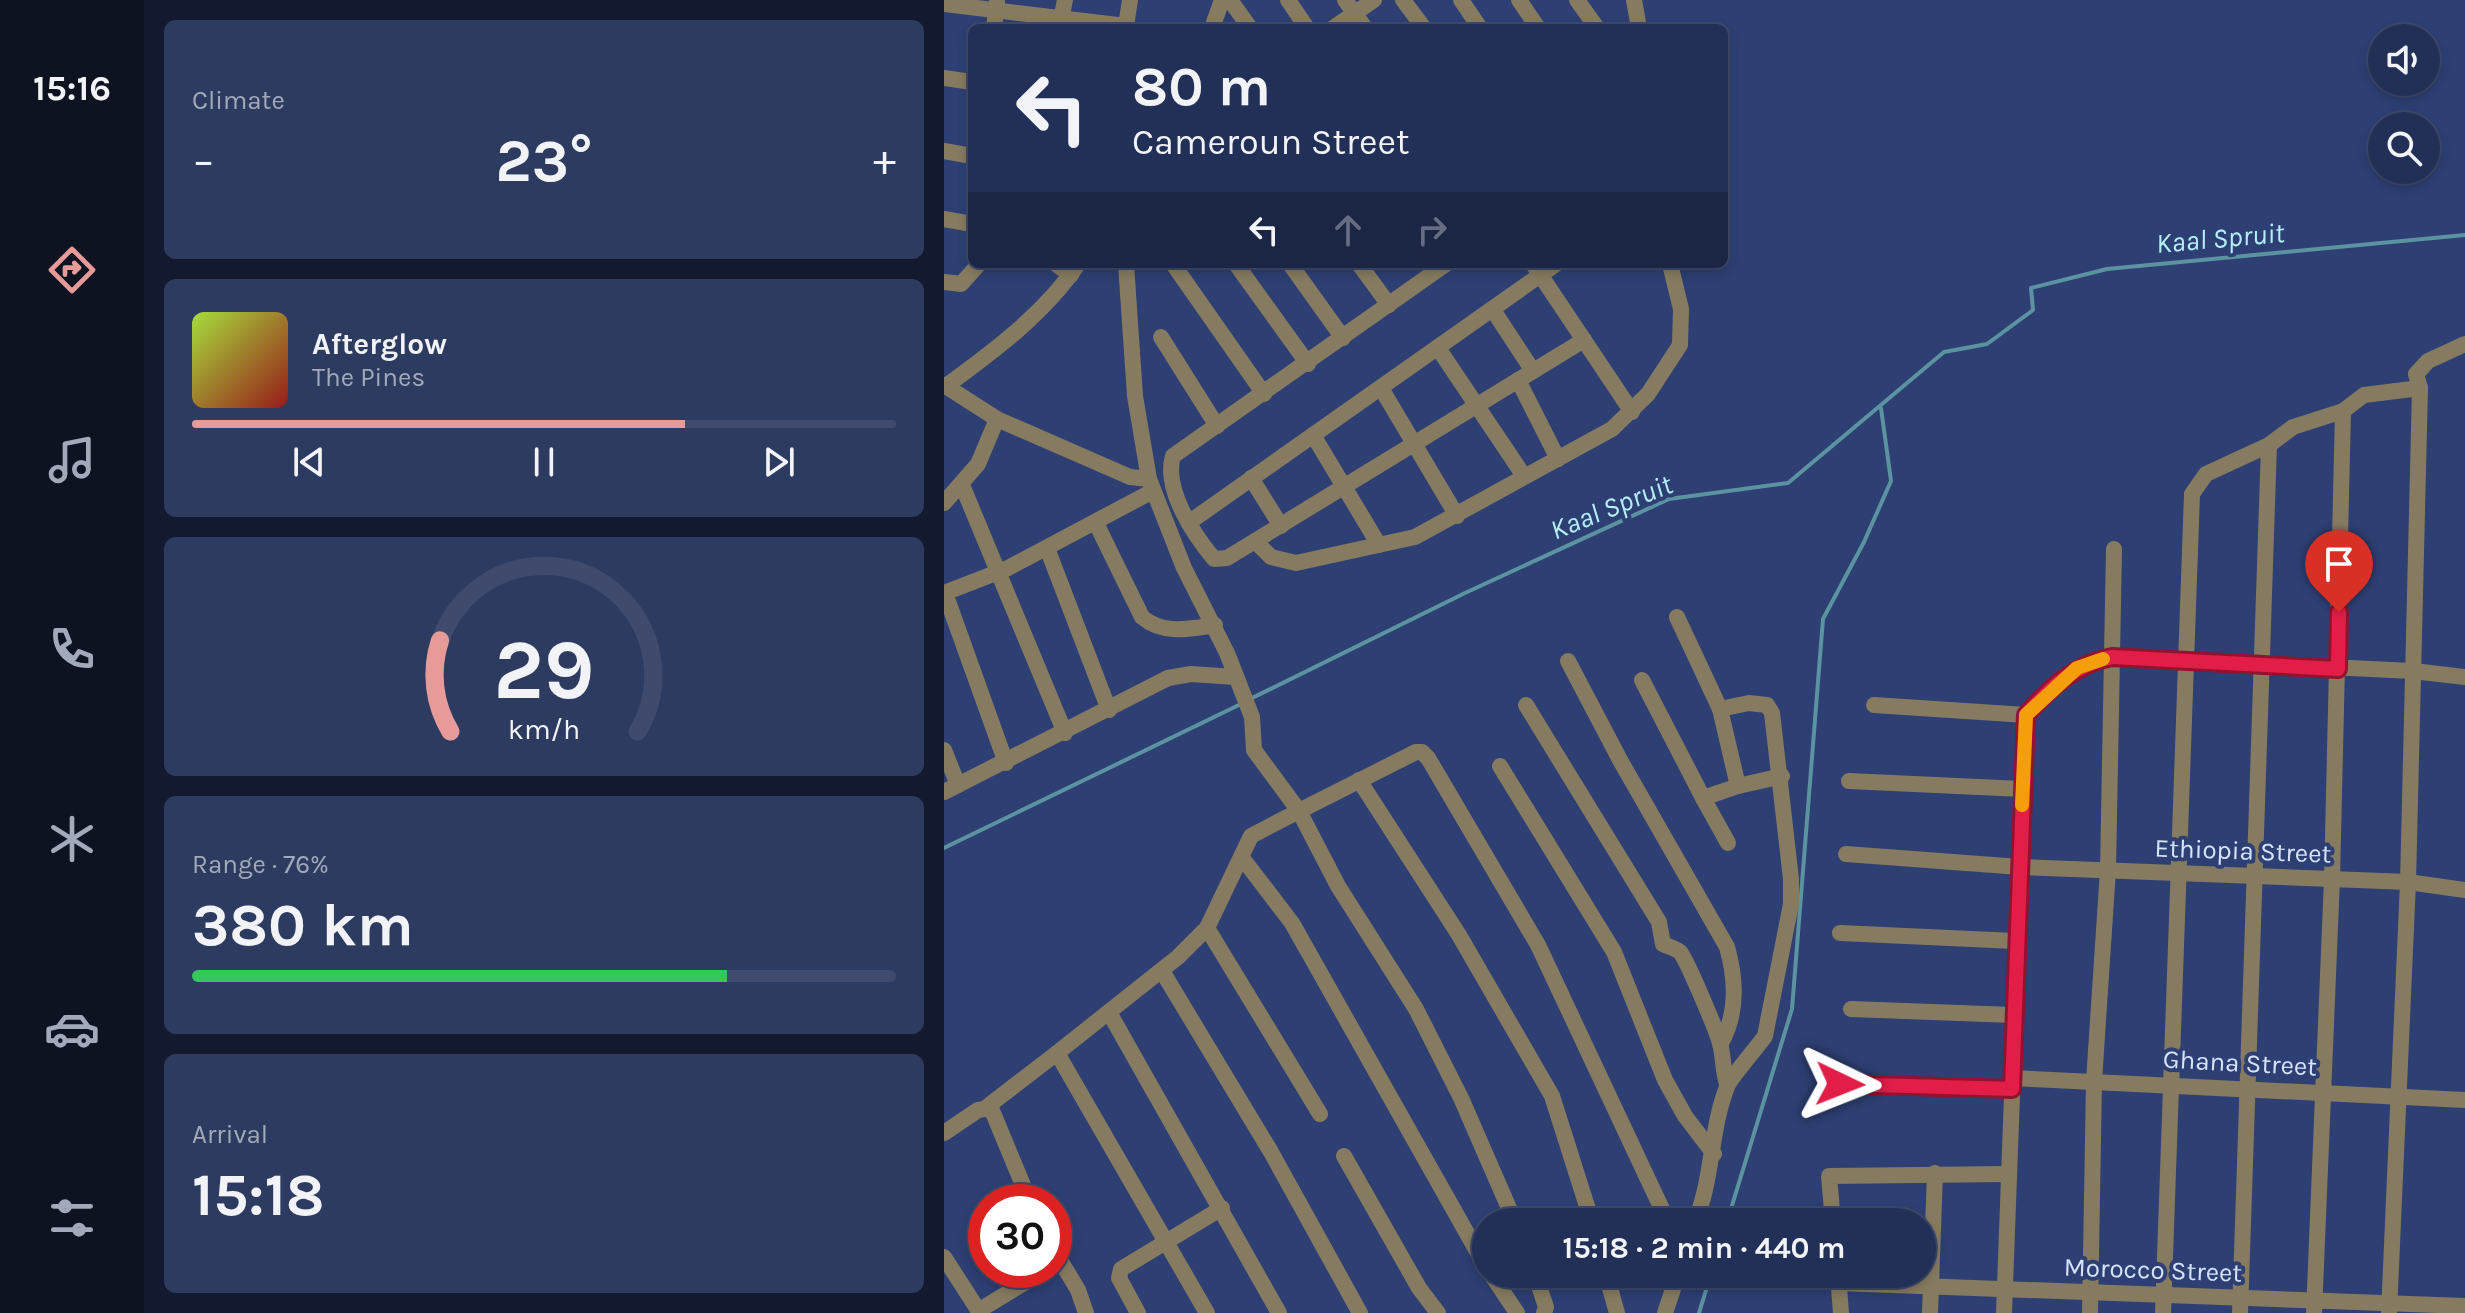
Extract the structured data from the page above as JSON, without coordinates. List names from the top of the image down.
{
  "streets": {
    "street": ["Ethiopia Street", "Ghana Street", "Morocco Street"]
  },
  "water": ["Kaal Spruit"],
  "page": {
    "tabs": "15:16",
    "tile": [
      "Climate",
      ["Range · 76%", "380 km"],
      ["Arrival", "15:18"]
    ],
    "turn": ["80 m", "Cameroun Street"],
    "heat": ["−", "23°", "+"],
    "song": ["Afterglow", "The Pines"],
    "limit": "30",
    "trip": "15:18 · 2 min · 440 m",
    "gauge": ["29", "km/h"]
  }
}
